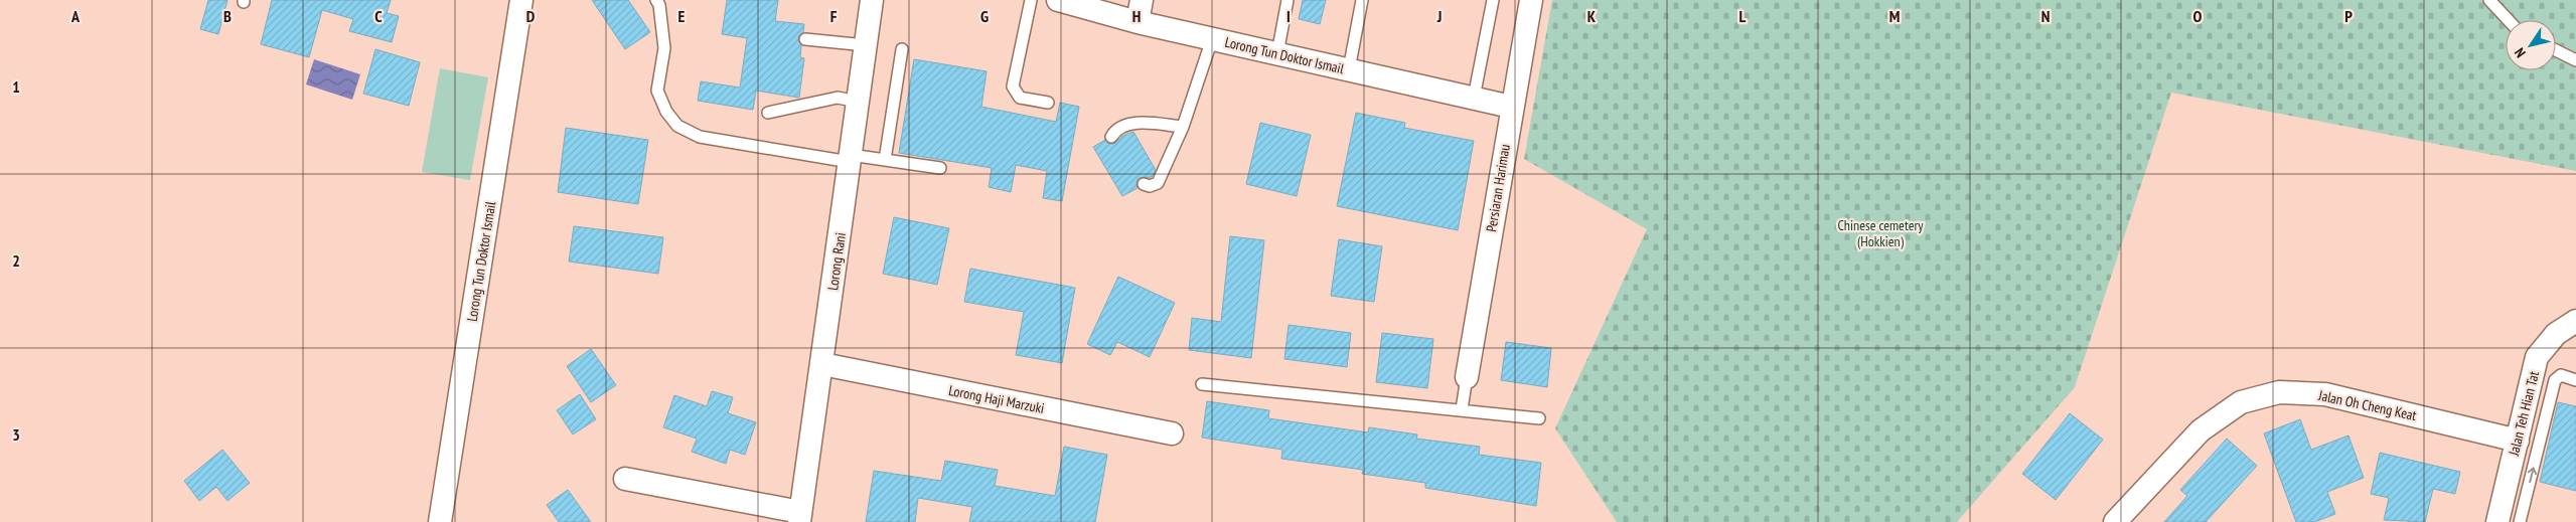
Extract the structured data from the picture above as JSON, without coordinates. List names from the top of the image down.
{
  "streets": {
    "street": [
      "Lorong Tun Doktor Ismail",
      "Persiaran Harimau",
      "Lorong Rani",
      "Lorong Haji Marzuki",
      "Jalan Oh Cheng Keat",
      "Jalan Teh Hian Tat"
    ]
  },
  "crossings": [
    ["Lorong Tun Doktor Ismail", "Persiaran Harimau"],
    ["Lorong Rani", "Lorong Haji Marzuki"],
    ["Jalan Oh Cheng Keat", "Jalan Teh Hian Tat"]
  ],
  "parks": ["Chinese cemetery (Hokkien)"],
  "north": "bottom left",
  "grid": {
    "columns": [
      "A",
      "B",
      "C",
      "D",
      "E",
      "F",
      "G",
      "H",
      "I",
      "J",
      "K",
      "L",
      "M",
      "N",
      "O",
      "P"
    ],
    "rows": ["1", "2", "3"]
  }
}
